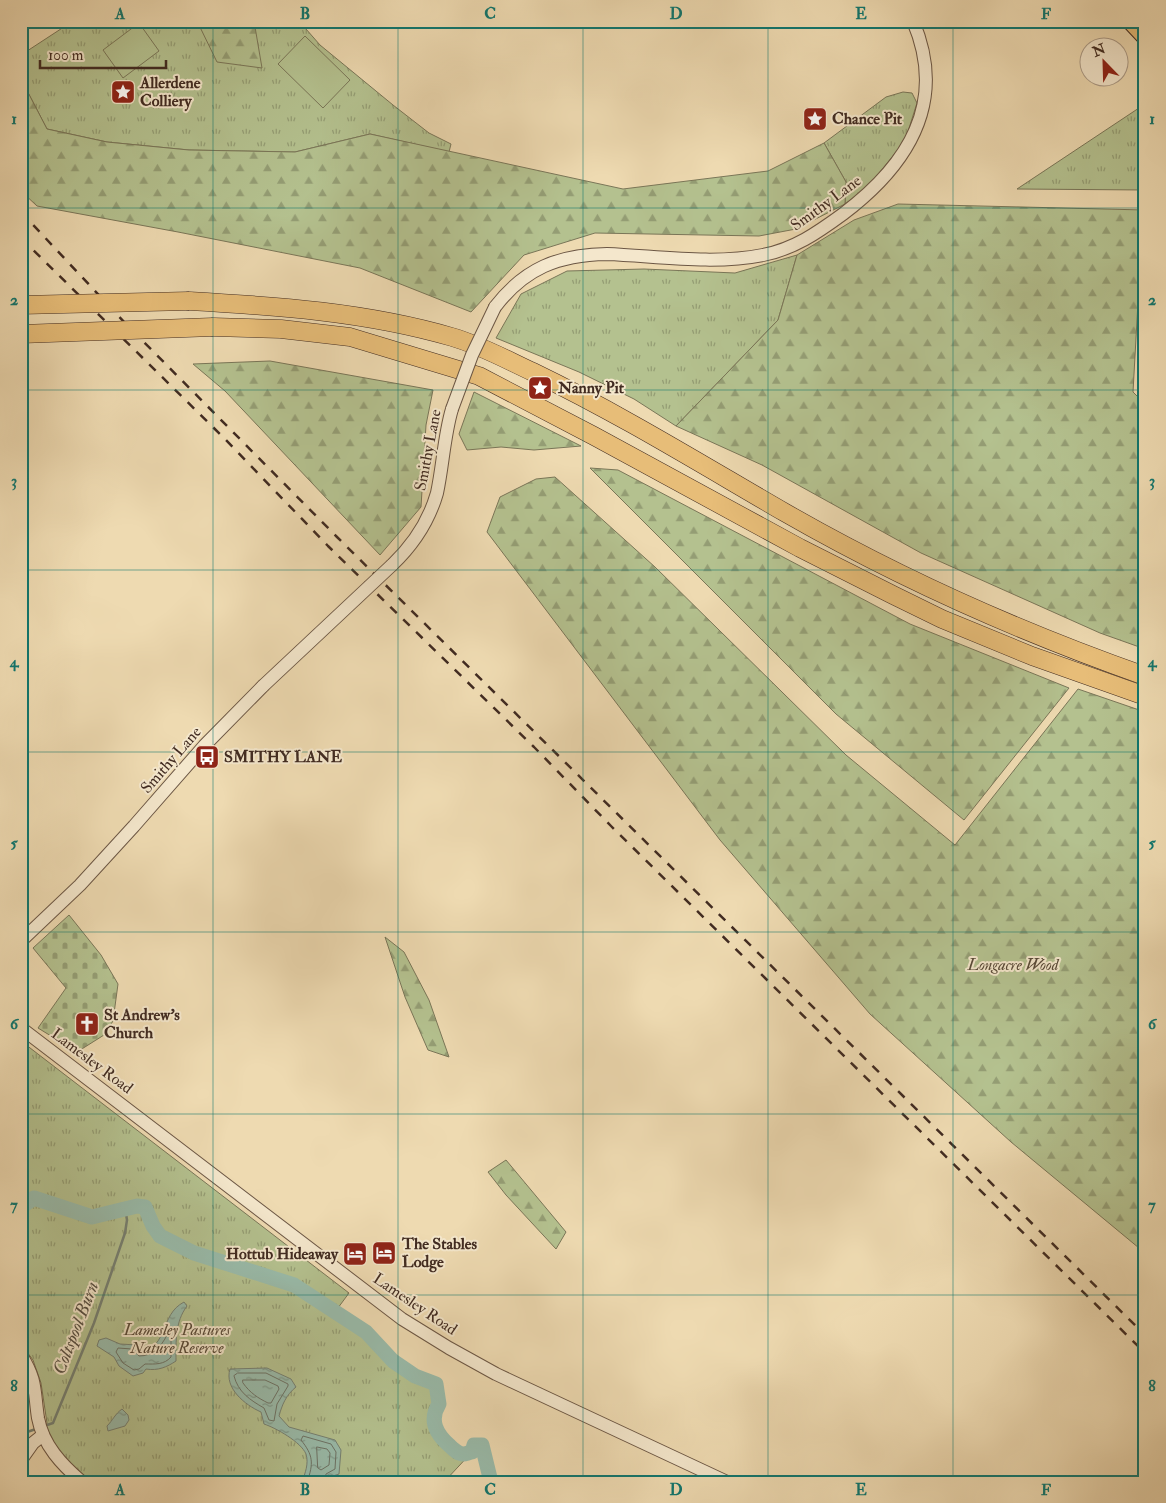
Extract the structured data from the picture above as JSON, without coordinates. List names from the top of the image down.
{
  "streets": {
    "street": ["Smithy Lane", "Lamesley Road"]
  },
  "water": ["Coltspool Burn"],
  "parks": ["Longacre Wood", "Lamesley Pastures Nature Reserve"],
  "places": {
    "place": ["Allerdene Colliery", "Chance Pit", "Nanny Pit"],
    "bus stop": ["SMITHY LANE"],
    "church": ["St Andrew's Church"],
    "hotel": ["The Stables Lodge", "Hottub Hideaway"]
  },
  "scale_bar": "100 m",
  "north": "top left",
  "grid": {
    "columns": [
      "A",
      "B",
      "C",
      "D",
      "E",
      "F"
    ],
    "rows": [
      "1",
      "2",
      "3",
      "4",
      "5",
      "6",
      "7",
      "8"
    ]
  }
}
